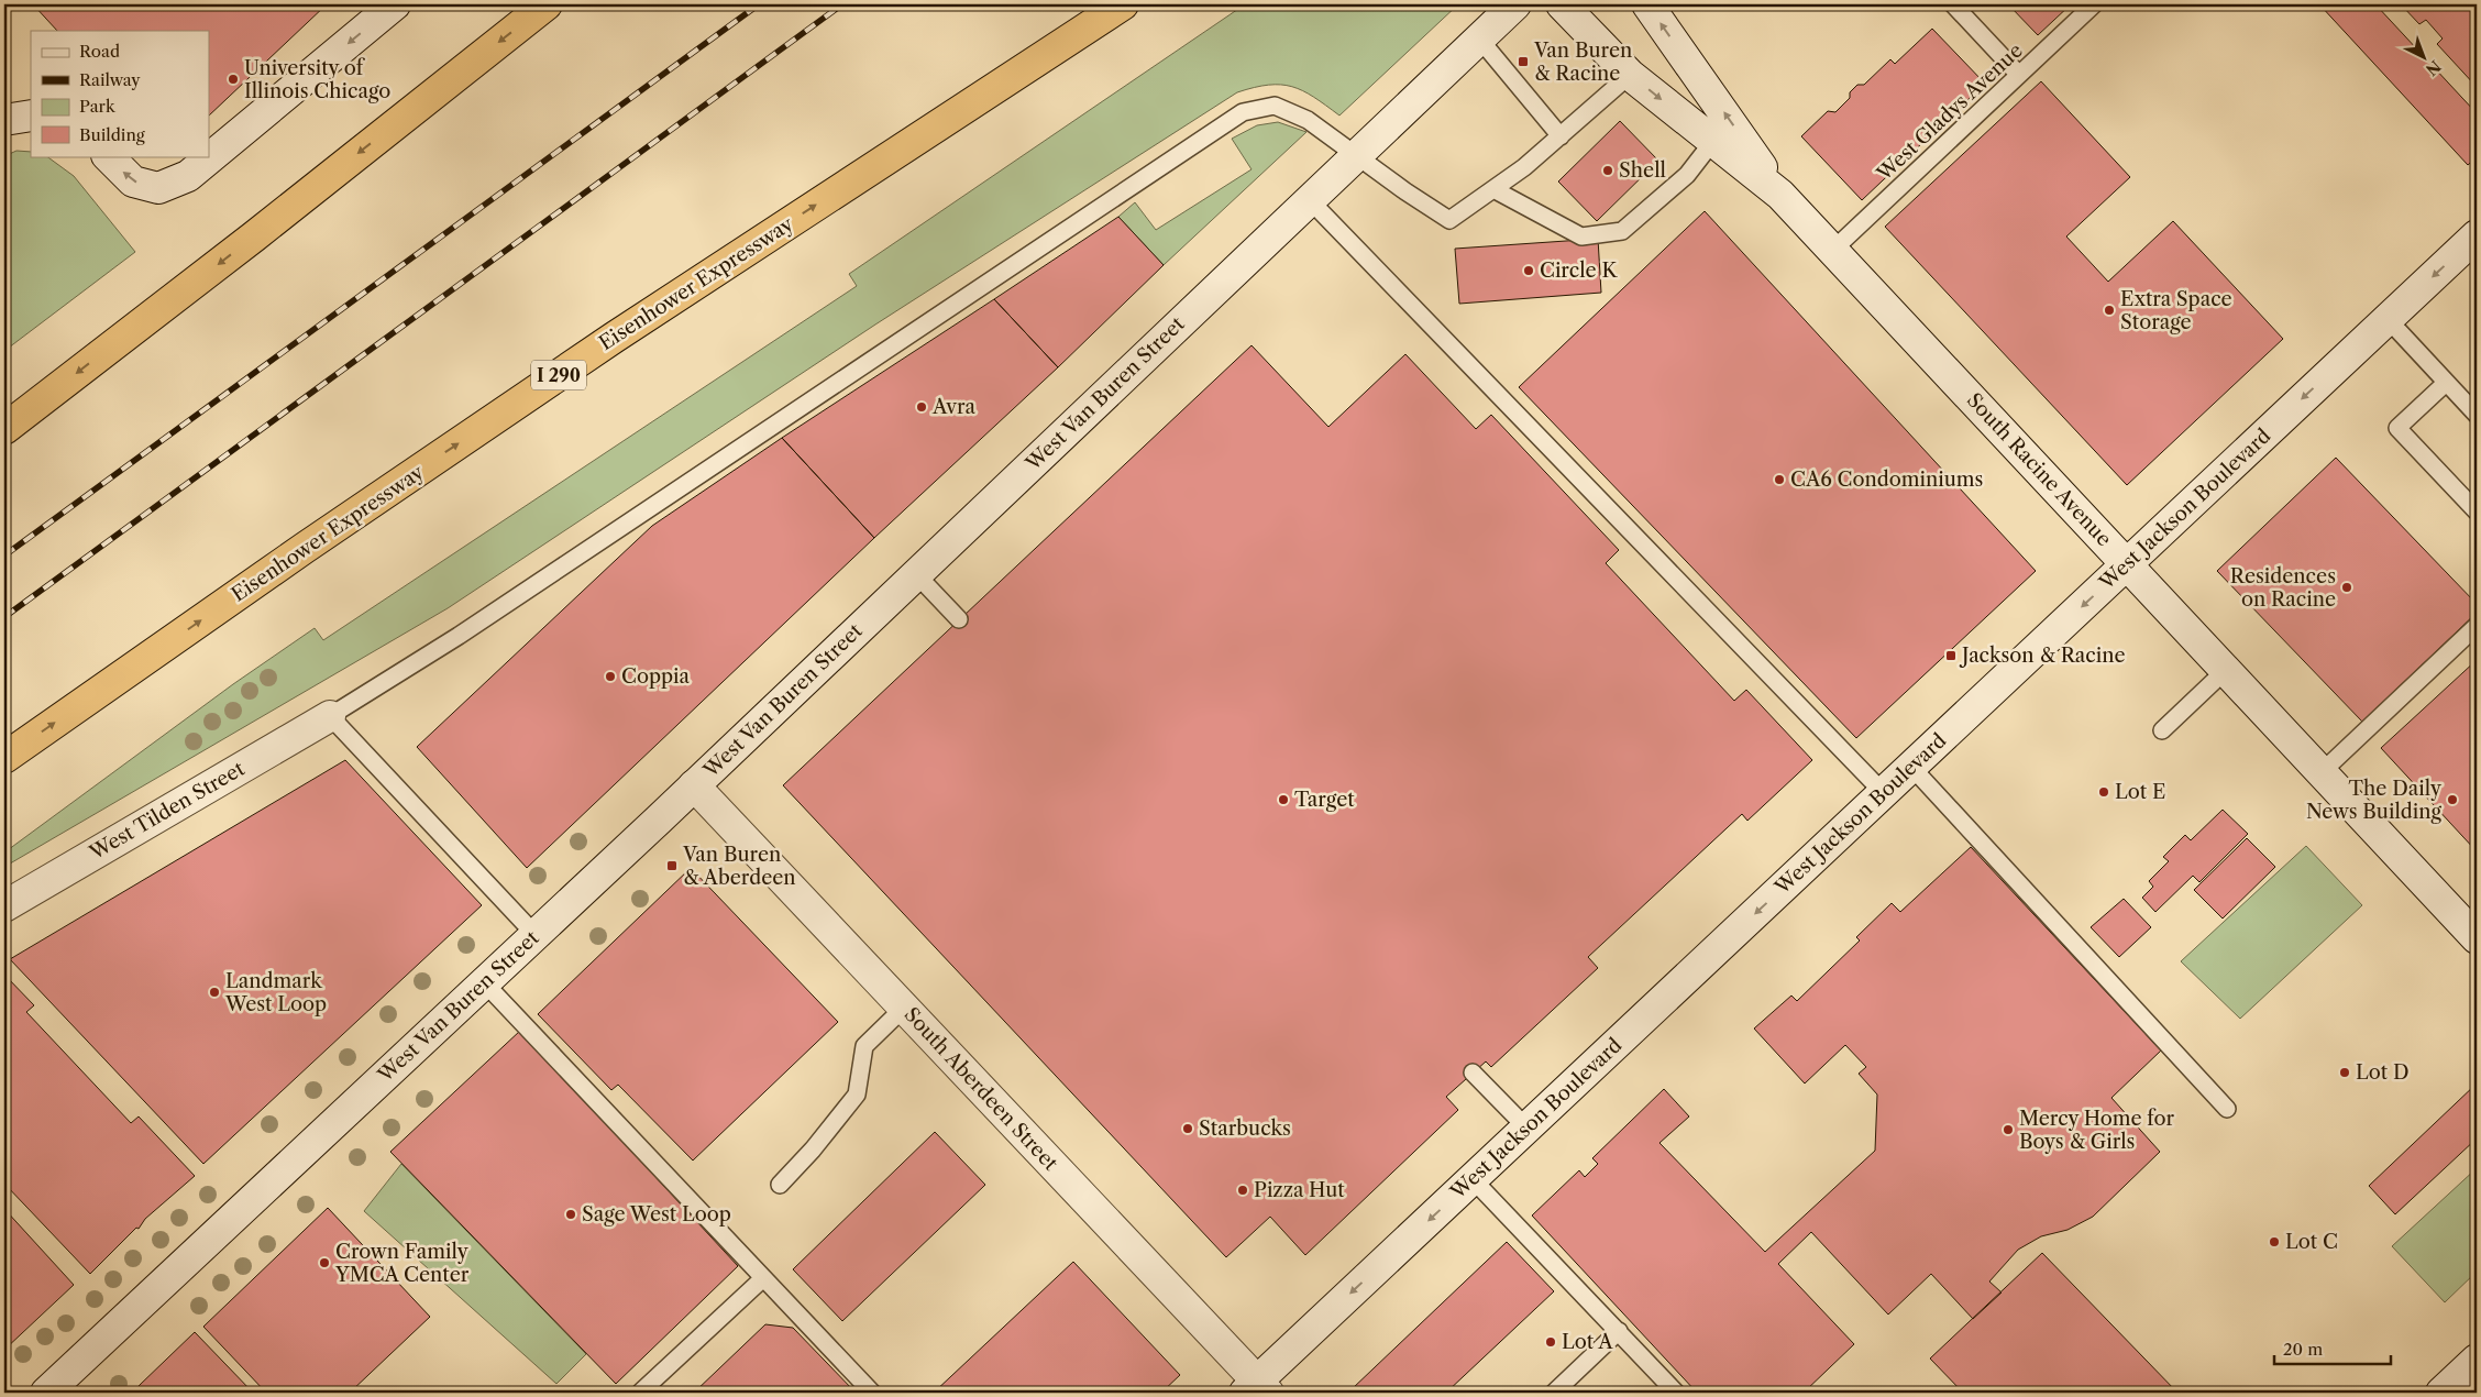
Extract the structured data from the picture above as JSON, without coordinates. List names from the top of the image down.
{
  "streets": {
    "highway": ["Eisenhower Expressway", "I 290"],
    "street": [
      "West Van Buren Street",
      "South Racine Avenue",
      "West Jackson Boulevard",
      "West Tilden Street",
      "South Aberdeen Street"
    ],
    "lane": ["West Gladys Avenue"]
  },
  "crossings": [
    ["West Gladys Avenue", "South Racine Avenue"],
    ["West Van Buren Street", "South Aberdeen Street"],
    ["South Racine Avenue", "West Jackson Boulevard"],
    ["West Jackson Boulevard", "South Aberdeen Street"]
  ],
  "one_way": ["Eisenhower Expressway", "West Jackson Boulevard"],
  "places": {
    "transit": ["Van Buren & Racine", "Jackson & Racine", "Van Buren & Aberdeen"],
    "other": [
      "University of Illinois Chicago",
      "Shell",
      "Circle K",
      "Extra Space Storage",
      "Avra",
      "CA6 Condominiums",
      "Residences on Racine",
      "Coppia",
      "Lot E",
      "Target",
      "The Daily News Building",
      "Landmark West Loop",
      "Lot D",
      "Starbucks",
      "Mercy Home for Boys & Girls",
      "Pizza Hut",
      "Sage West Loop",
      "Lot C",
      "Crown Family YMCA Center",
      "Lot A"
    ]
  },
  "legend": [
    "Road",
    "Railway",
    "Park",
    "Building"
  ],
  "scale_bar": "20 m",
  "north": "bottom right"
}
